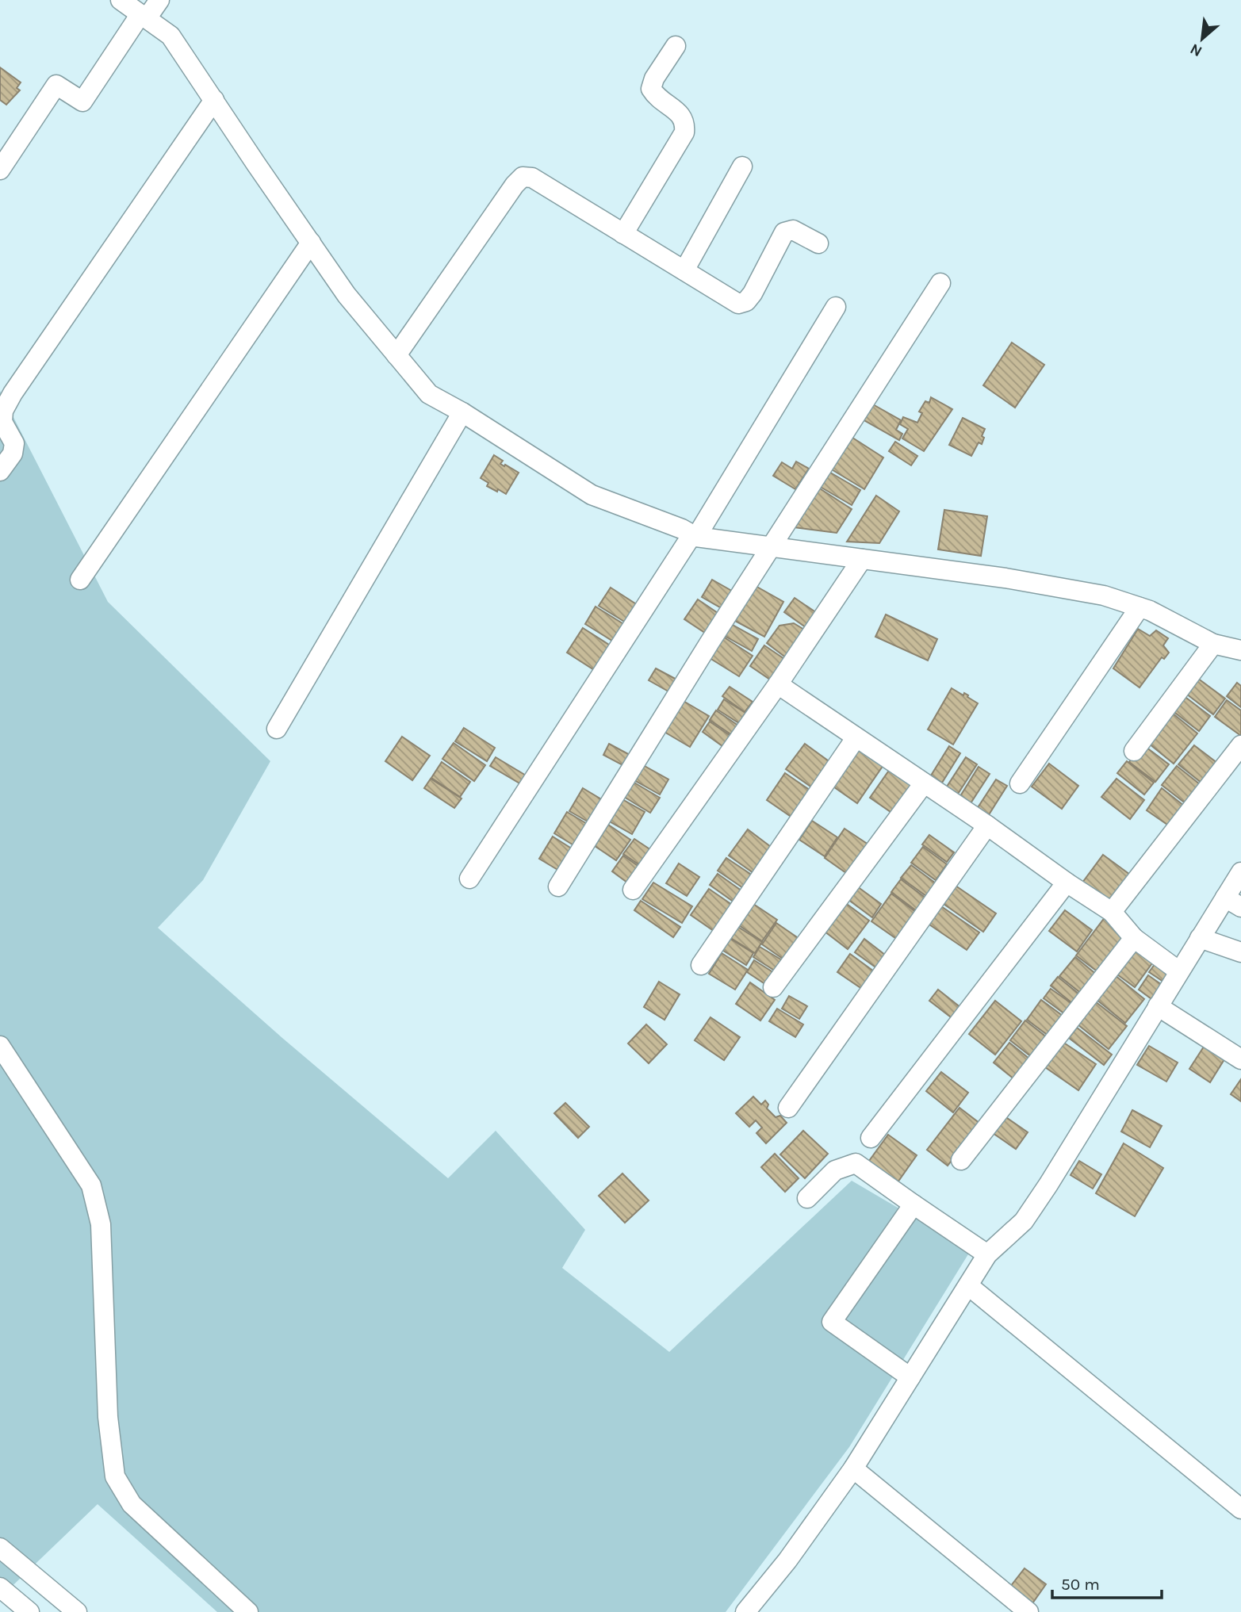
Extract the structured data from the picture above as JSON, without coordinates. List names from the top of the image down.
{
  "scale_bar": "50 m",
  "north": "bottom left"
}
